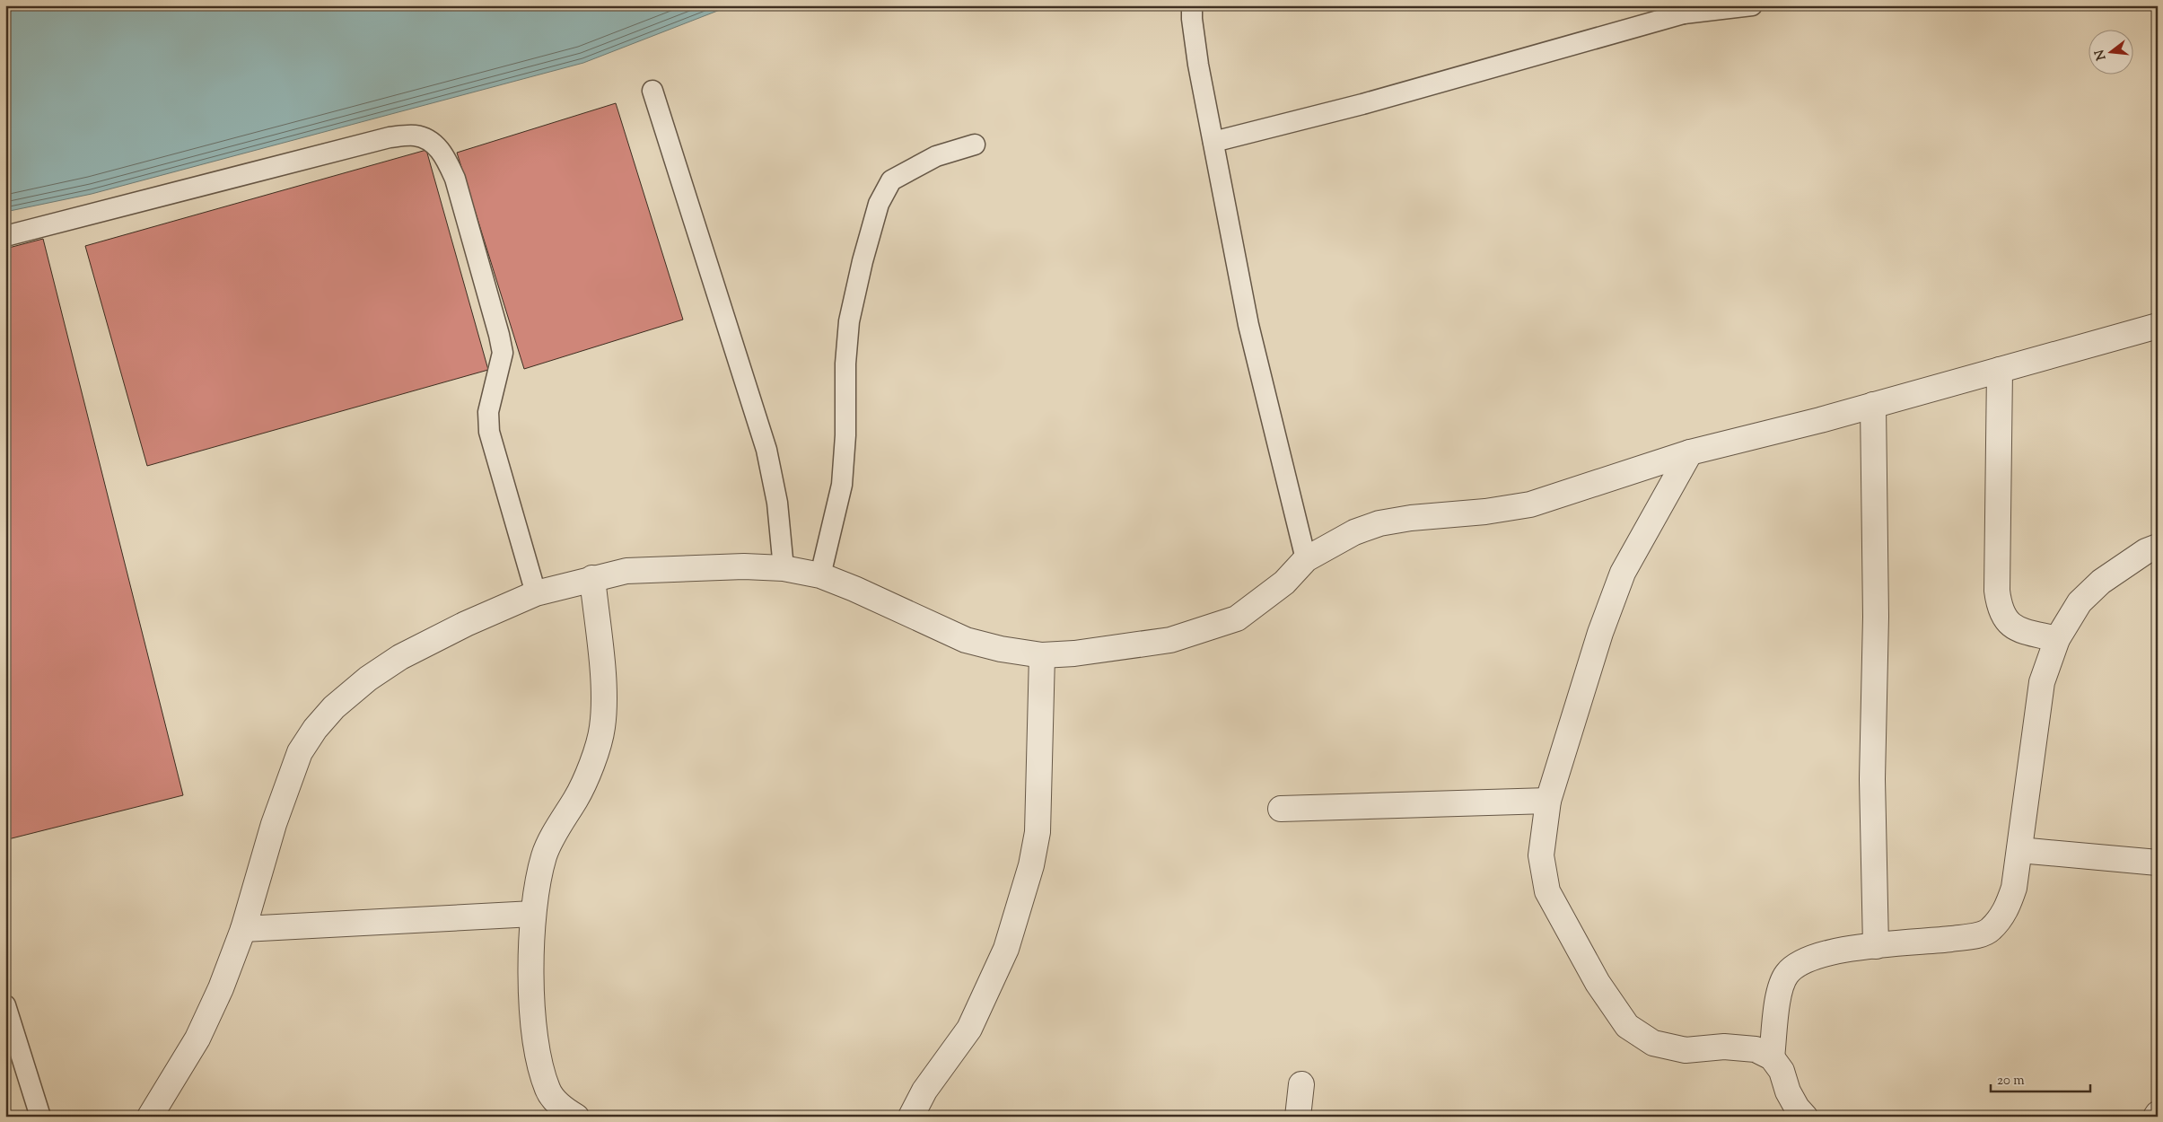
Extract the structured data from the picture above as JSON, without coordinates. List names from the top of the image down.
{
  "scale_bar": "20 m",
  "north": "left"
}
